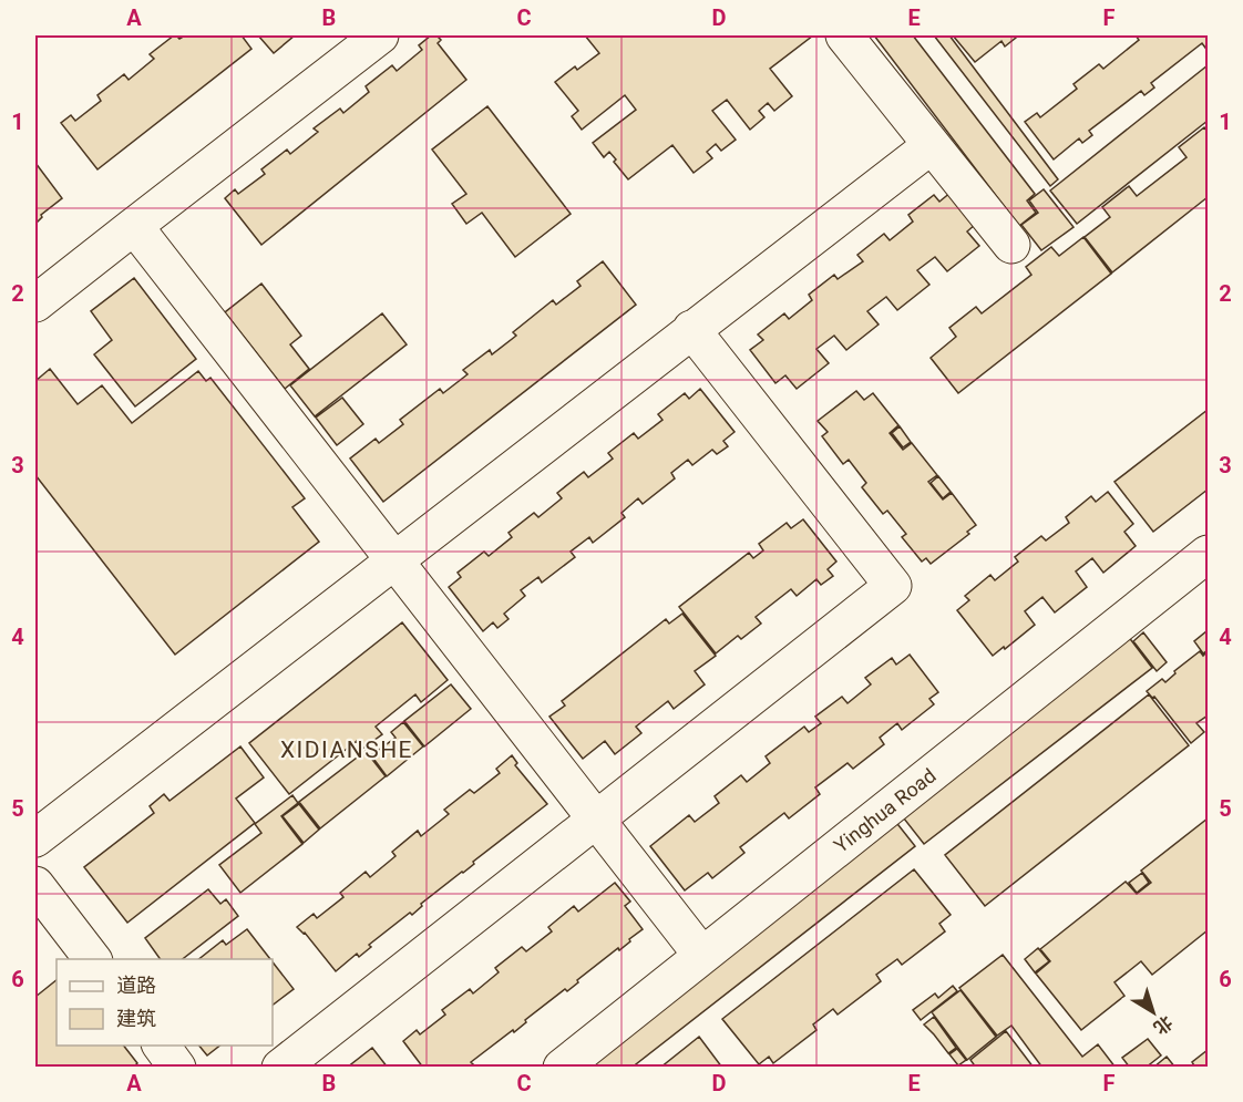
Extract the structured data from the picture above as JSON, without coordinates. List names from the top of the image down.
{
  "streets": {
    "street": ["Yinghua Road"]
  },
  "districts": ["XIDIANSHE"],
  "legend": ["道路", "建筑"],
  "north": "bottom right",
  "grid": {
    "columns": [
      "A",
      "B",
      "C",
      "D",
      "E",
      "F"
    ],
    "rows": [
      "1",
      "2",
      "3",
      "4",
      "5",
      "6"
    ]
  }
}
